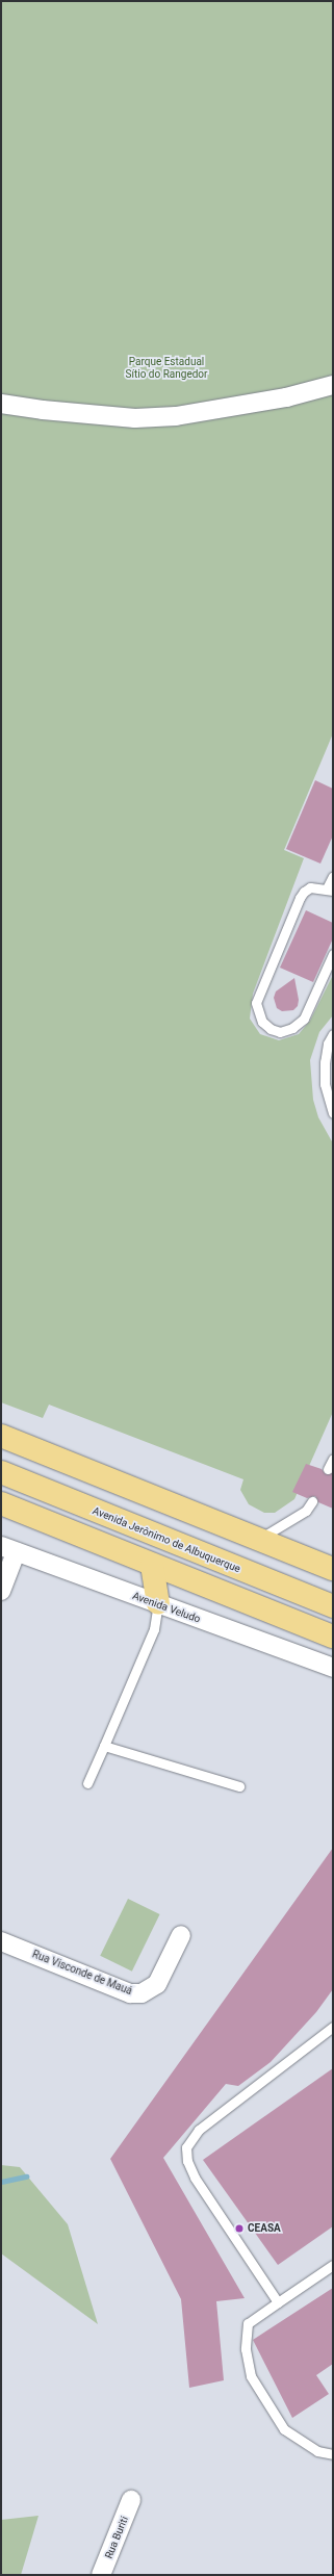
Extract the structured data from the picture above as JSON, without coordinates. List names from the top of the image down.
{
  "streets": {
    "main road": ["Avenida Jerônimo de Albuquerque"],
    "street": ["Avenida Veludo", "Rua Visconde de Mauá", "Rua Buriti"]
  },
  "parks": ["Parque Estadual Sítio do Rangedor"],
  "places": ["CEASA"]
}
